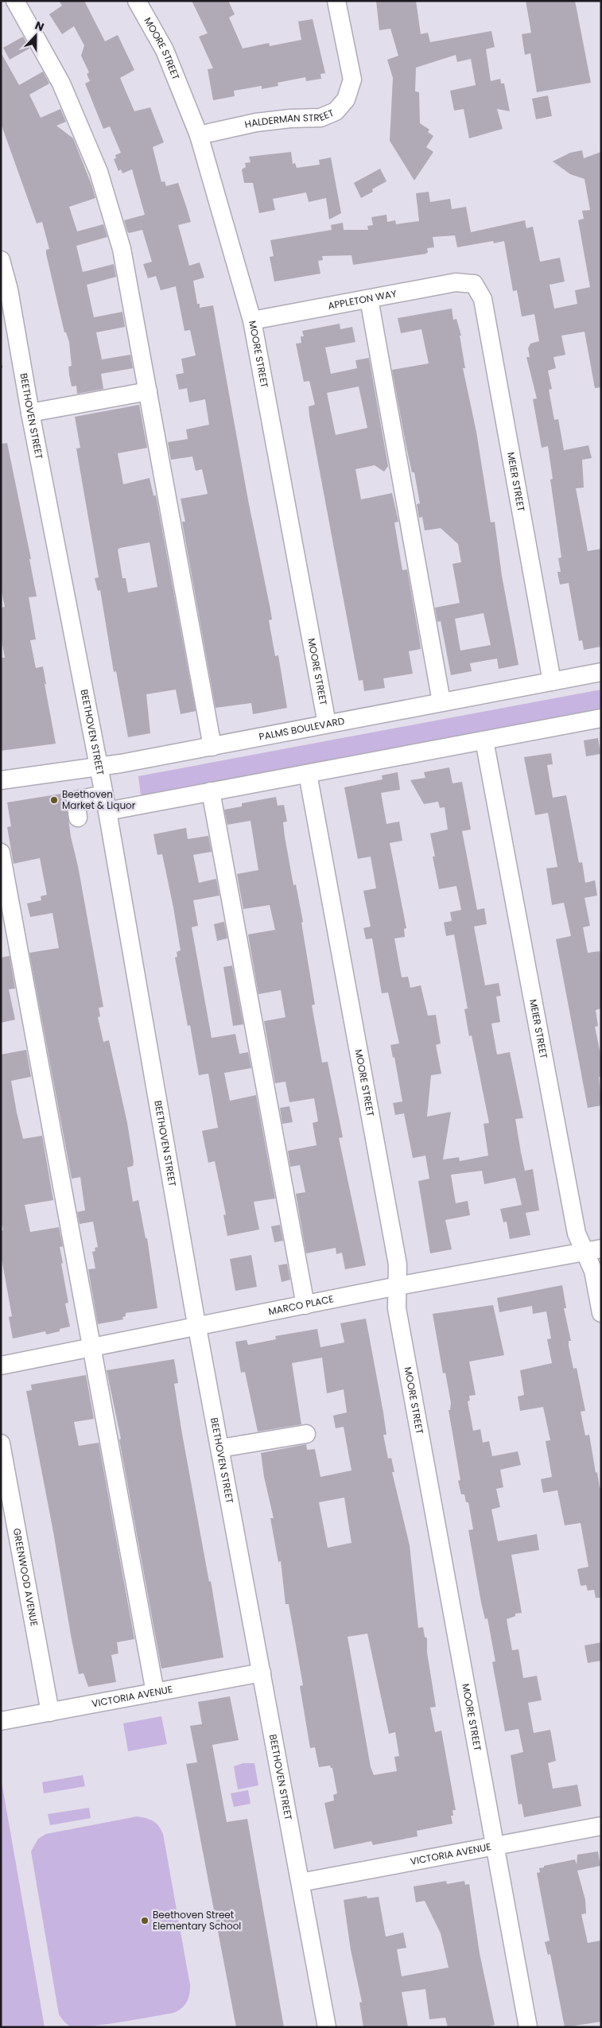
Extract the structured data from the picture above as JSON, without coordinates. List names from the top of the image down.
{
  "streets": {
    "street": [
      "MOORE STREET",
      "HALDERMAN STREET",
      "APPLETON WAY",
      "BEETHOVEN STREET",
      "MEIER STREET",
      "PALMS BOULEVARD",
      "MARCO PLACE",
      "GREENWOOD AVENUE",
      "VICTORIA AVENUE"
    ]
  },
  "crossings": [
    ["MOORE STREET", "HALDERMAN STREET"],
    ["MOORE STREET", "APPLETON WAY"],
    ["MOORE STREET", "PALMS BOULEVARD"],
    ["MOORE STREET", "MARCO PLACE"],
    ["MOORE STREET", "VICTORIA AVENUE"],
    ["APPLETON WAY", "MEIER STREET"],
    ["BEETHOVEN STREET", "PALMS BOULEVARD"],
    ["BEETHOVEN STREET", "MARCO PLACE"],
    ["BEETHOVEN STREET", "VICTORIA AVENUE"],
    ["MEIER STREET", "PALMS BOULEVARD"],
    ["MEIER STREET", "MARCO PLACE"],
    ["GREENWOOD AVENUE", "VICTORIA AVENUE"]
  ],
  "places": ["Beethoven Market & Liquor", "Beethoven Street Elementary School"],
  "north": "top"
}
